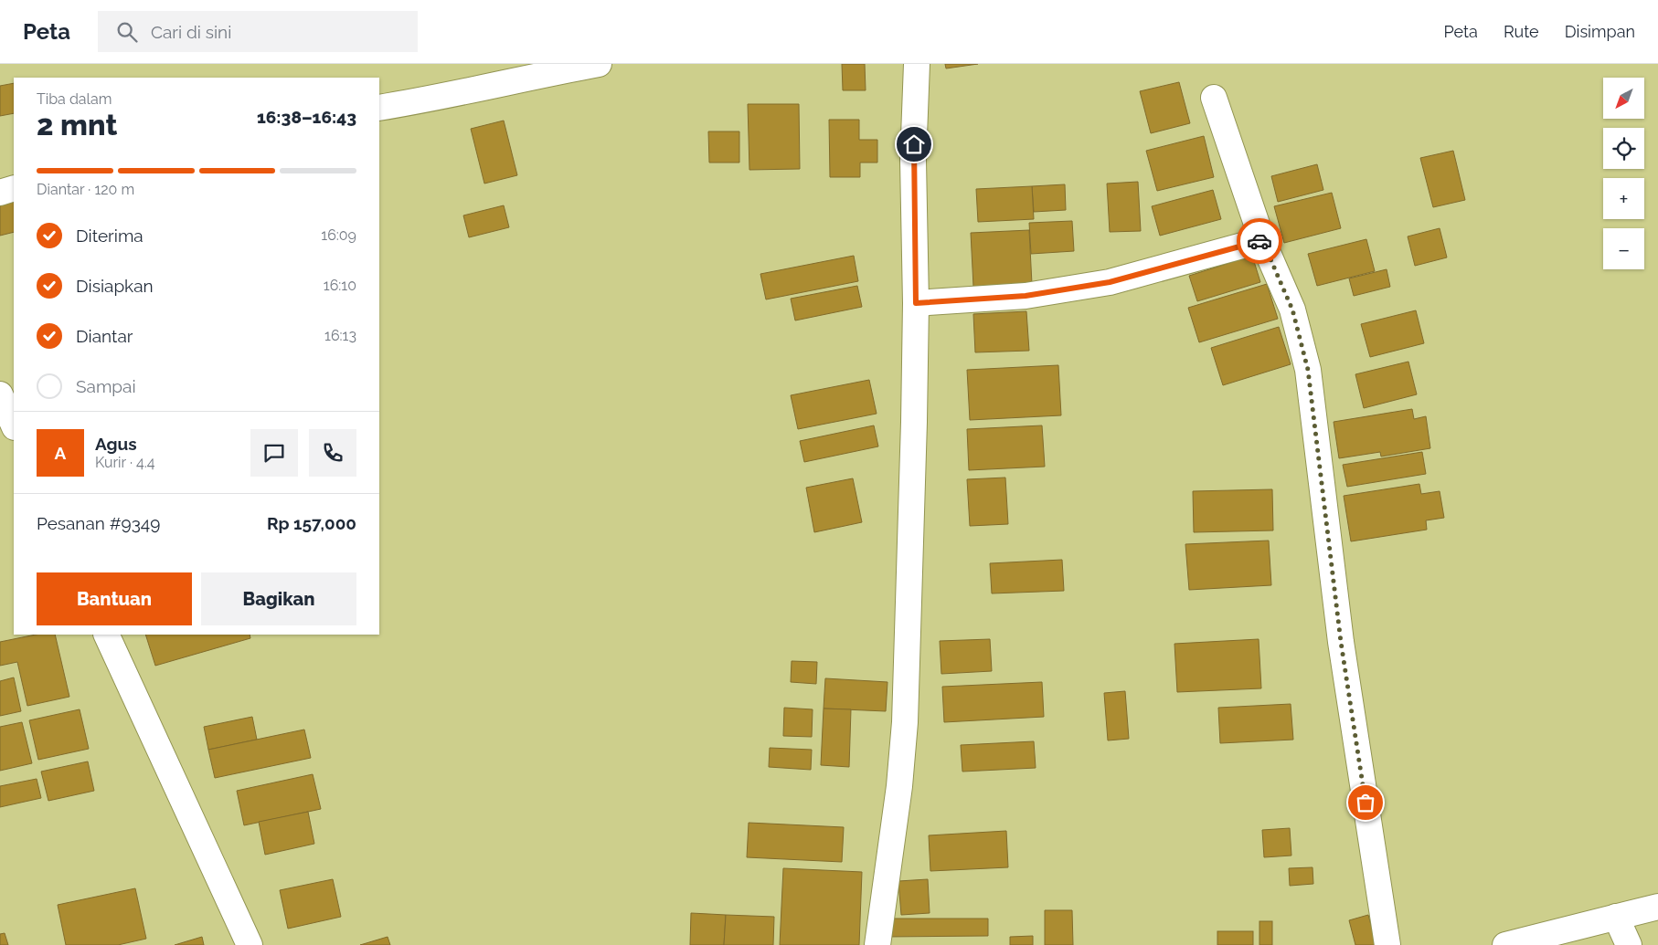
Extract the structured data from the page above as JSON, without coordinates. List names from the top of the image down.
{
  "north": "bottom left",
  "page": {
    "header": "Peta",
    "search": "Cari di sini",
    "nav": ["Peta", "Rute", "Disimpan"],
    "map_buttons": ["+", "−"],
    "heading": ["2 mnt", "Tiba dalam", "16:38–16:43"],
    "panel": [
      "Agus",
      "Kurir · 4.4",
      "Pesanan #9349",
      "Rp 157,000"
    ],
    "bar": "Diantar · 120 m",
    "list": [
      ["Diterima", "16:09"],
      ["Disiapkan", "16:10"],
      ["Diantar", "16:13"],
      "Sampai"
    ],
    "round": "A",
    "buttons": ["Bantuan", "Bagikan"]
  }
}
